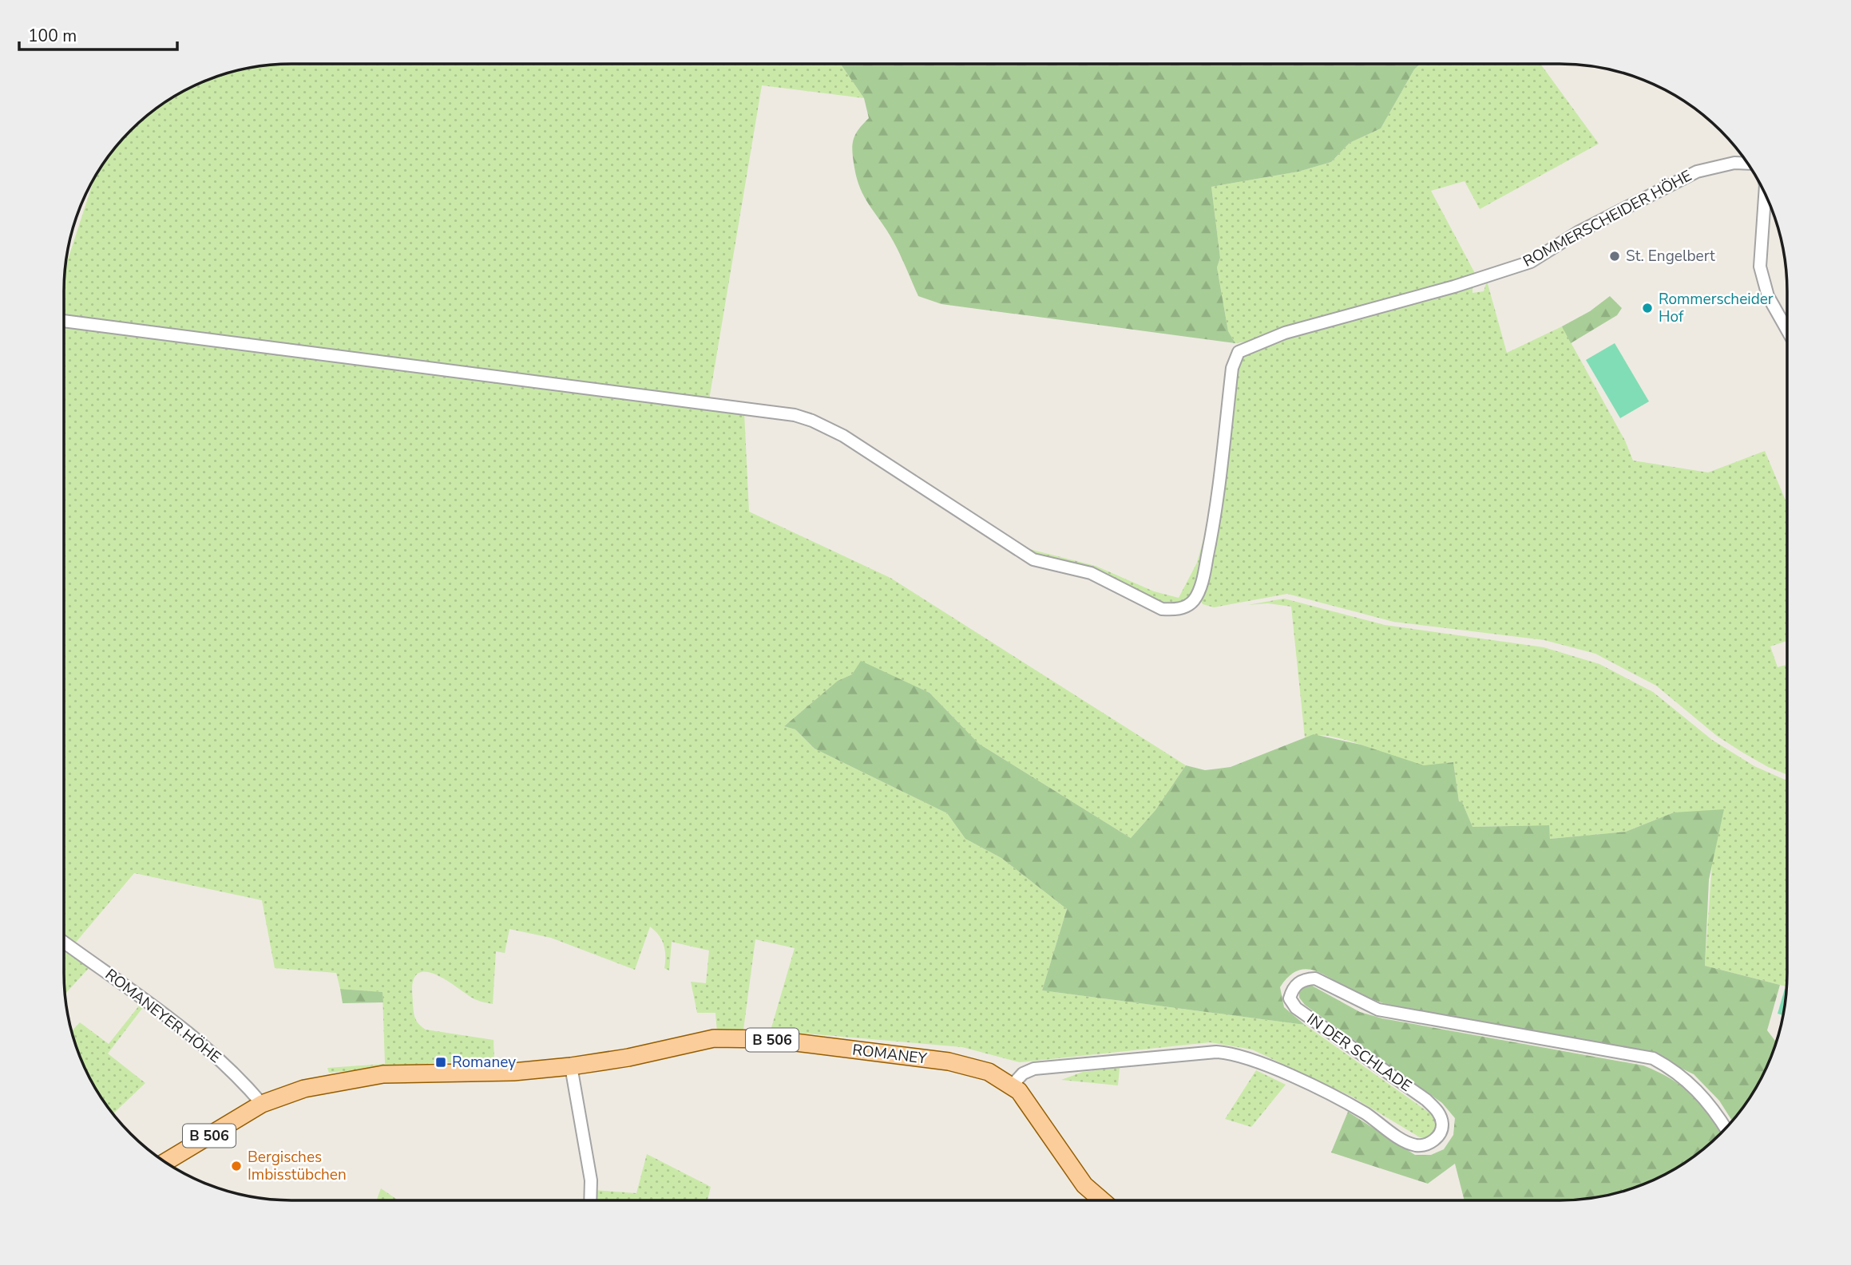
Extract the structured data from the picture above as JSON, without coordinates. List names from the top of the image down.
{
  "streets": {
    "main road": ["B 506", "ROMANEY"],
    "street": ["ROMMERSCHEIDER HÖHE", "ROMANEYER HÖHE", "IN DER SCHLADE"]
  },
  "crossings": [
    ["ROMANEYER HÖHE", "ROMANEY"],
    ["B 506", "IN DER SCHLADE"],
    ["B 506", "ROMANEY"],
    ["IN DER SCHLADE", "ROMANEY"]
  ],
  "places": {
    "other": ["St. Engelbert", "Rommerscheider Hof", "Bergisches Imbisstübchen"],
    "transit": ["Romaney"]
  },
  "scale_bar": "100 m"
}
